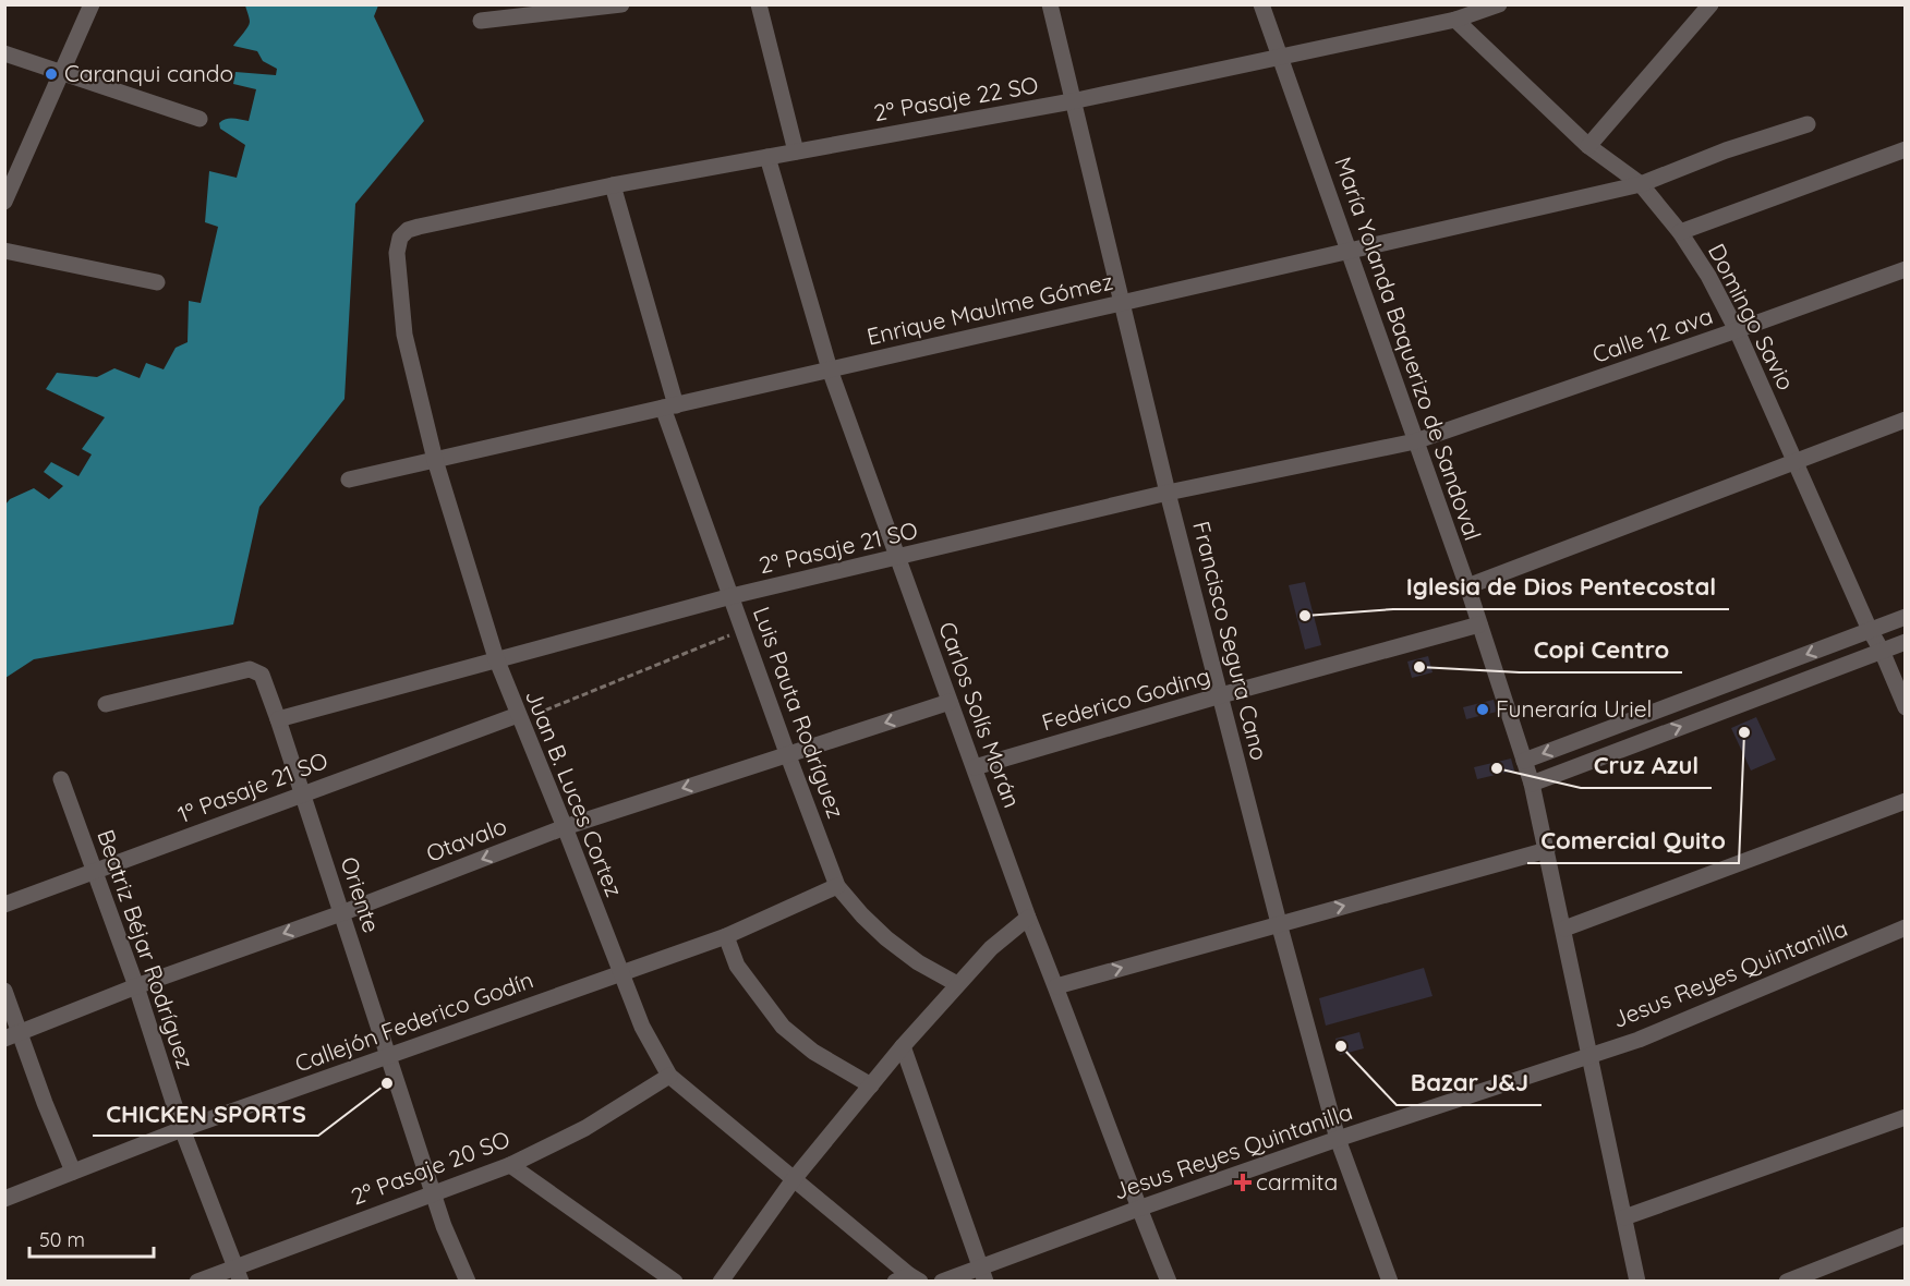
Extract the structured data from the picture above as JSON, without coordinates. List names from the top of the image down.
{
  "streets": {
    "street": [
      "2º Pasaje 22 SO",
      "Enrique Maulme Gómez",
      "Domingo Savio",
      "Calle 12 ava",
      "María Yolanda Baquerizo de Sandoval",
      "2° Pasaje 21 SO",
      "Francisco Segura Cano",
      "Federico Goding",
      "Luis Pauta Rodríguez",
      "Carlos Solís Morán",
      "1º Pasaje 21 SO",
      "Juan B. Luces Cortez",
      "Otavalo",
      "Oriente",
      "Beatriz Béjar Rodríguez",
      "Jesus Reyes Quintanilla",
      "Callejón Federico Godín",
      "2º Pasaje 20 SO"
    ]
  },
  "crossings": [
    ["2º Pasaje 22 SO", "Domingo Savio"],
    ["2º Pasaje 22 SO", "María Yolanda Baquerizo de Sandoval"],
    ["2º Pasaje 22 SO", "Francisco Segura Cano"],
    ["2º Pasaje 22 SO", "Luis Pauta Rodríguez"],
    ["2º Pasaje 22 SO", "Carlos Solís Morán"],
    ["2º Pasaje 22 SO", "Juan B. Luces Cortez"],
    ["Enrique Maulme Gómez", "Domingo Savio"],
    ["Enrique Maulme Gómez", "María Yolanda Baquerizo de Sandoval"],
    ["Enrique Maulme Gómez", "Francisco Segura Cano"],
    ["Enrique Maulme Gómez", "Luis Pauta Rodríguez"],
    ["Enrique Maulme Gómez", "Carlos Solís Morán"],
    ["Enrique Maulme Gómez", "Juan B. Luces Cortez"],
    ["Domingo Savio", "Calle 12 ava"],
    ["Calle 12 ava", "María Yolanda Baquerizo de Sandoval"],
    ["Calle 12 ava", "2° Pasaje 21 SO"],
    ["María Yolanda Baquerizo de Sandoval", "2° Pasaje 21 SO"],
    ["María Yolanda Baquerizo de Sandoval", "Federico Goding"],
    ["María Yolanda Baquerizo de Sandoval", "Jesus Reyes Quintanilla"],
    ["2° Pasaje 21 SO", "Francisco Segura Cano"],
    ["2° Pasaje 21 SO", "Luis Pauta Rodríguez"],
    ["2° Pasaje 21 SO", "Carlos Solís Morán"],
    ["2° Pasaje 21 SO", "Juan B. Luces Cortez"],
    ["2° Pasaje 21 SO", "Oriente"],
    ["Francisco Segura Cano", "Federico Goding"],
    ["Francisco Segura Cano", "Jesus Reyes Quintanilla"],
    ["Federico Goding", "Carlos Solís Morán"],
    ["Luis Pauta Rodríguez", "Otavalo"],
    ["Luis Pauta Rodríguez", "Callejón Federico Godín"],
    ["Carlos Solís Morán", "Otavalo"],
    ["Carlos Solís Morán", "Jesus Reyes Quintanilla"],
    ["1º Pasaje 21 SO", "Juan B. Luces Cortez"],
    ["1º Pasaje 21 SO", "Oriente"],
    ["1º Pasaje 21 SO", "Beatriz Béjar Rodríguez"],
    ["Juan B. Luces Cortez", "Otavalo"],
    ["Juan B. Luces Cortez", "Callejón Federico Godín"],
    ["Juan B. Luces Cortez", "2º Pasaje 20 SO"],
    ["Otavalo", "Oriente"],
    ["Otavalo", "Beatriz Béjar Rodríguez"],
    ["Oriente", "Callejón Federico Godín"],
    ["Oriente", "2º Pasaje 20 SO"],
    ["Beatriz Béjar Rodríguez", "Callejón Federico Godín"],
    ["Beatriz Béjar Rodríguez", "2º Pasaje 20 SO"]
  ],
  "one_way": ["Otavalo"],
  "places": {
    "other": [
      "Caranqui cando",
      "Iglesia de Dios Pentecostal",
      "Copi Centro",
      "Funeraría Uriel",
      "Comercial Quito",
      "Cruz Azul",
      "Bazar J&J",
      "CHICKEN SPORTS"
    ],
    "health": ["carmita"]
  },
  "scale_bar": "50 m"
}
